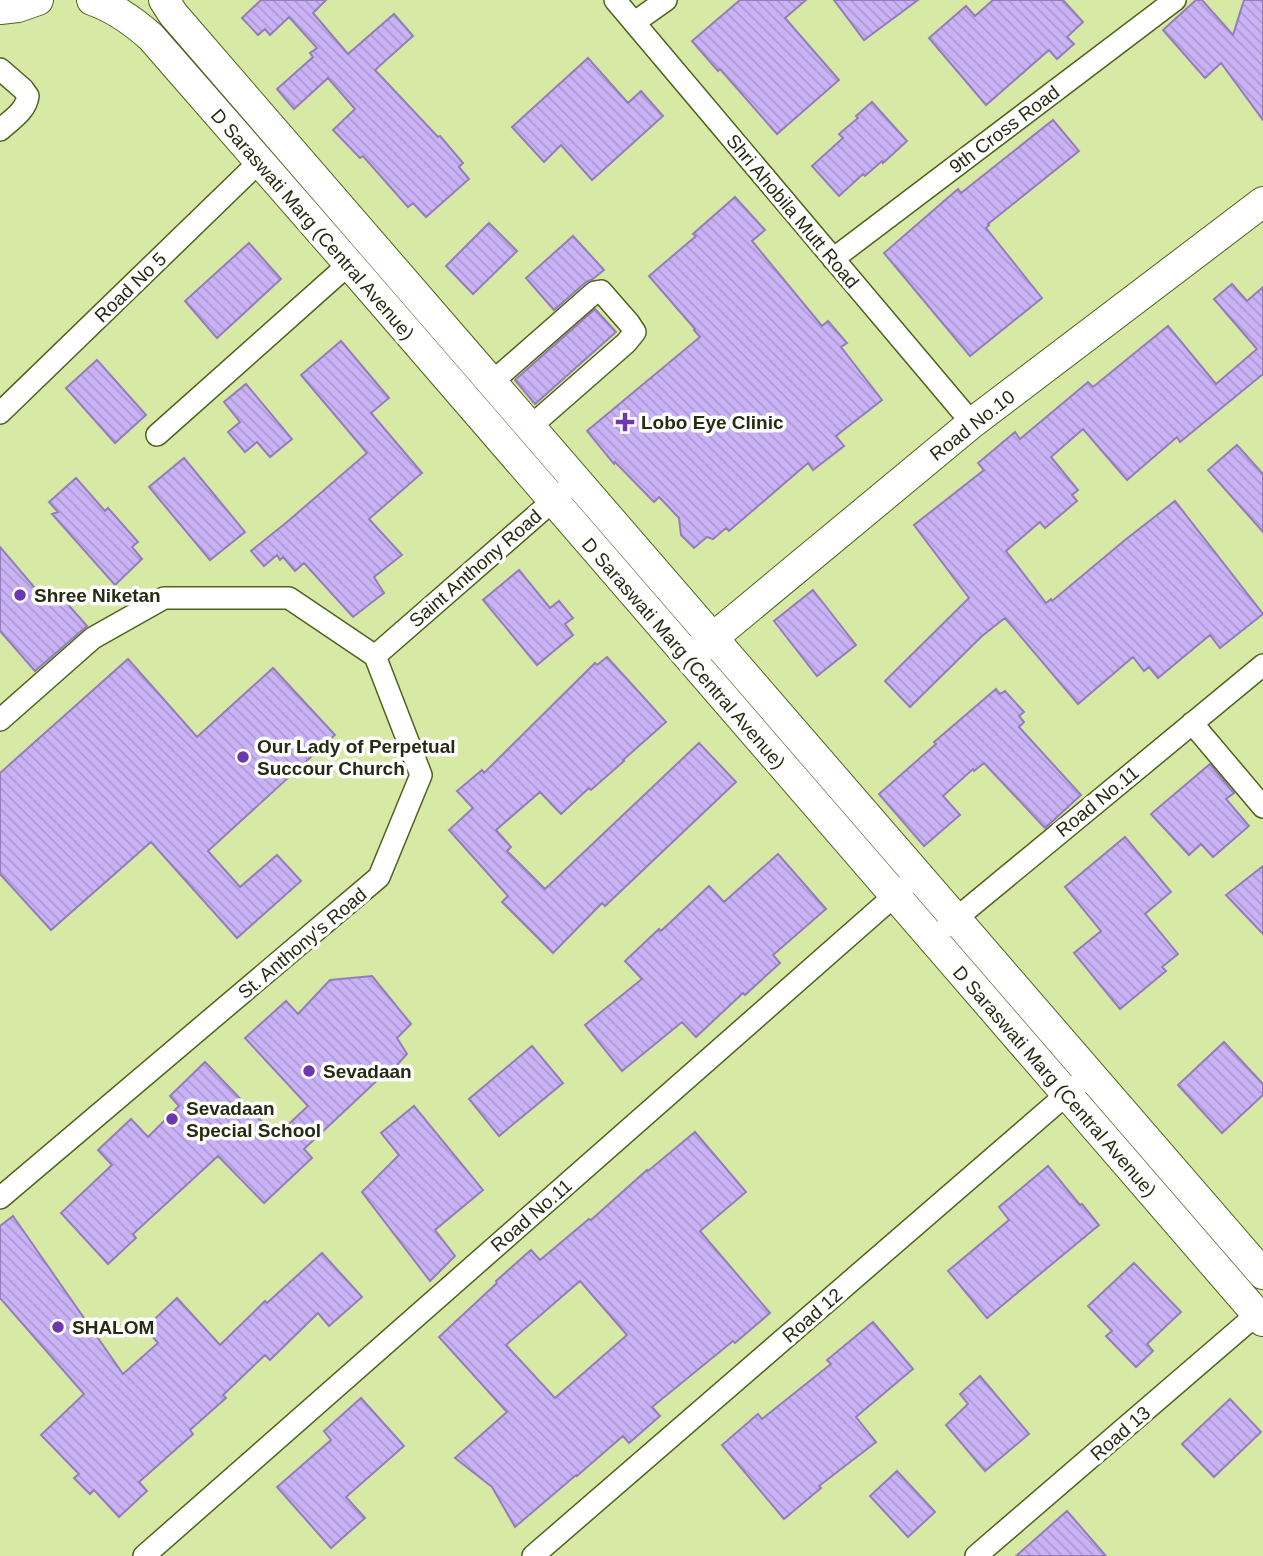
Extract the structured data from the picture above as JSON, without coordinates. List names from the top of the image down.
{
  "streets": {
    "main road": ["D Saraswati Marg (Central Avenue)", "Road No.10"],
    "street": [
      "9th Cross Road",
      "Shri Ahobila Mutt Road",
      "Road No 5",
      "Saint Anthony Road",
      "Road No.11",
      "St. Anthony's Road",
      "Road 12",
      "Road 13"
    ]
  },
  "crossings": [
    ["9th Cross Road", "Shri Ahobila Mutt Road"],
    ["Shri Ahobila Mutt Road", "Road No.10"],
    ["D Saraswati Marg (Central Avenue)", "Road No 5"],
    ["D Saraswati Marg (Central Avenue)", "Road No.10"],
    ["D Saraswati Marg (Central Avenue)", "Saint Anthony Road"],
    ["D Saraswati Marg (Central Avenue)", "Road No.11"],
    ["D Saraswati Marg (Central Avenue)", "Road 12"],
    ["D Saraswati Marg (Central Avenue)", "Road 13"],
    ["Saint Anthony Road", "St. Anthony's Road"]
  ],
  "places": {
    "health": ["Lobo Eye Clinic"],
    "other": [
      "Shree Niketan",
      "Our Lady of Perpetual Succour Church",
      "Sevadaan",
      "Sevadaan Special School",
      "SHALOM"
    ]
  }
}
